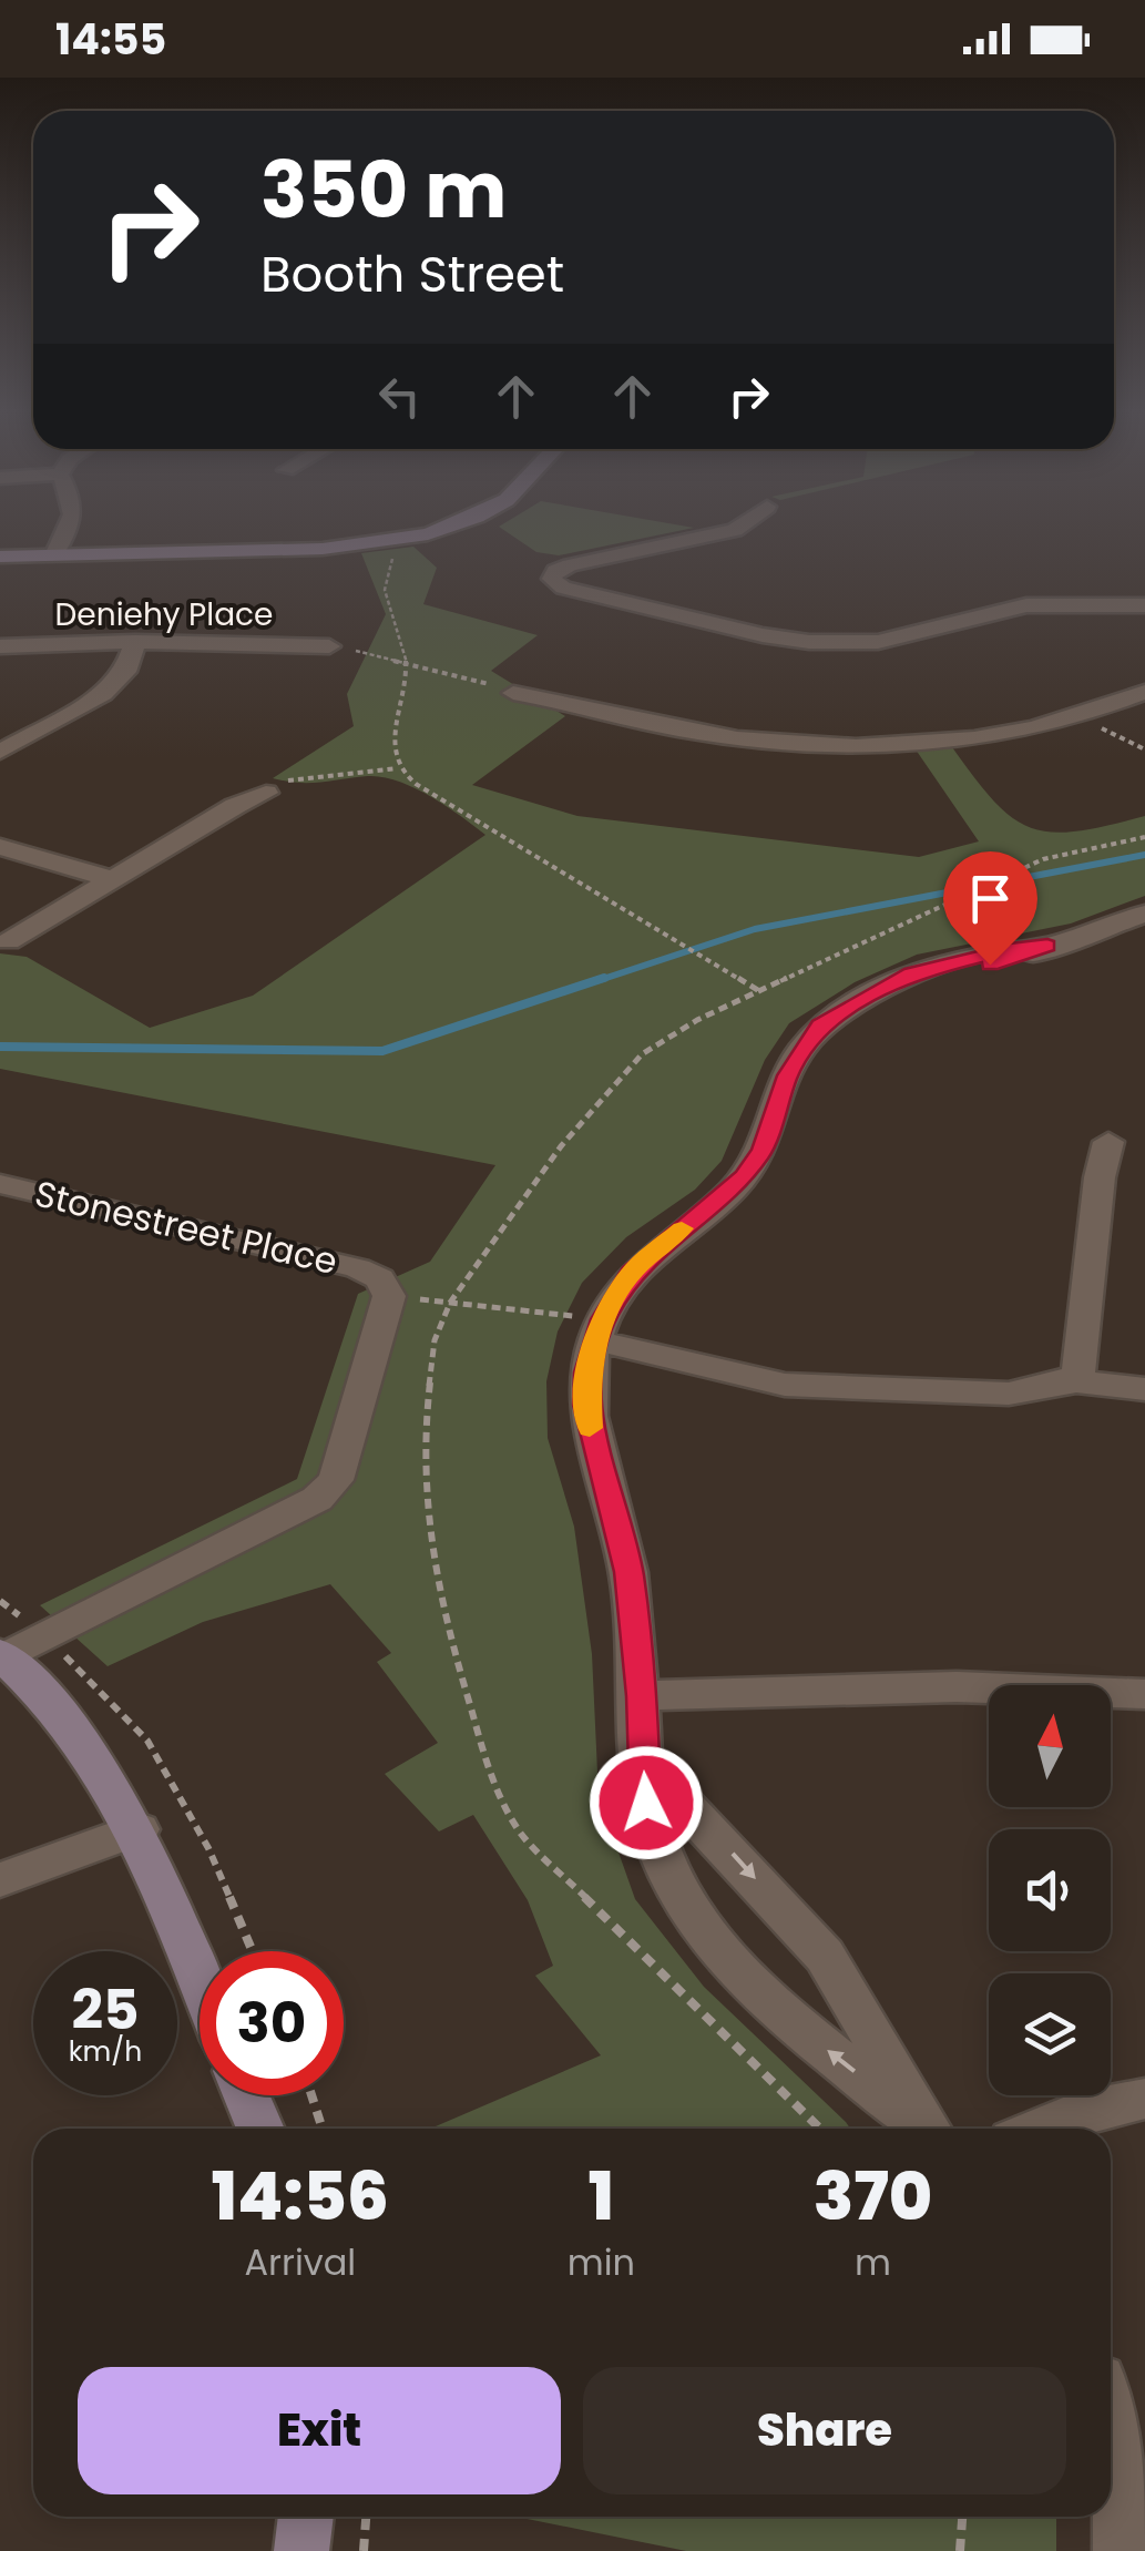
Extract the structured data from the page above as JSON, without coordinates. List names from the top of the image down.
{
  "streets": {
    "street": ["Deniehy Place", "Stonestreet Place"]
  },
  "north": "top",
  "page": {
    "status": "14:55",
    "turn": ["350 m", "Booth Street"],
    "speed": "25 km/h",
    "limit": "30",
    "eta": [
      "14:56",
      "Arrival",
      "1",
      "min",
      "370",
      "m"
    ],
    "buttons": ["Exit", "Share"]
  }
}
